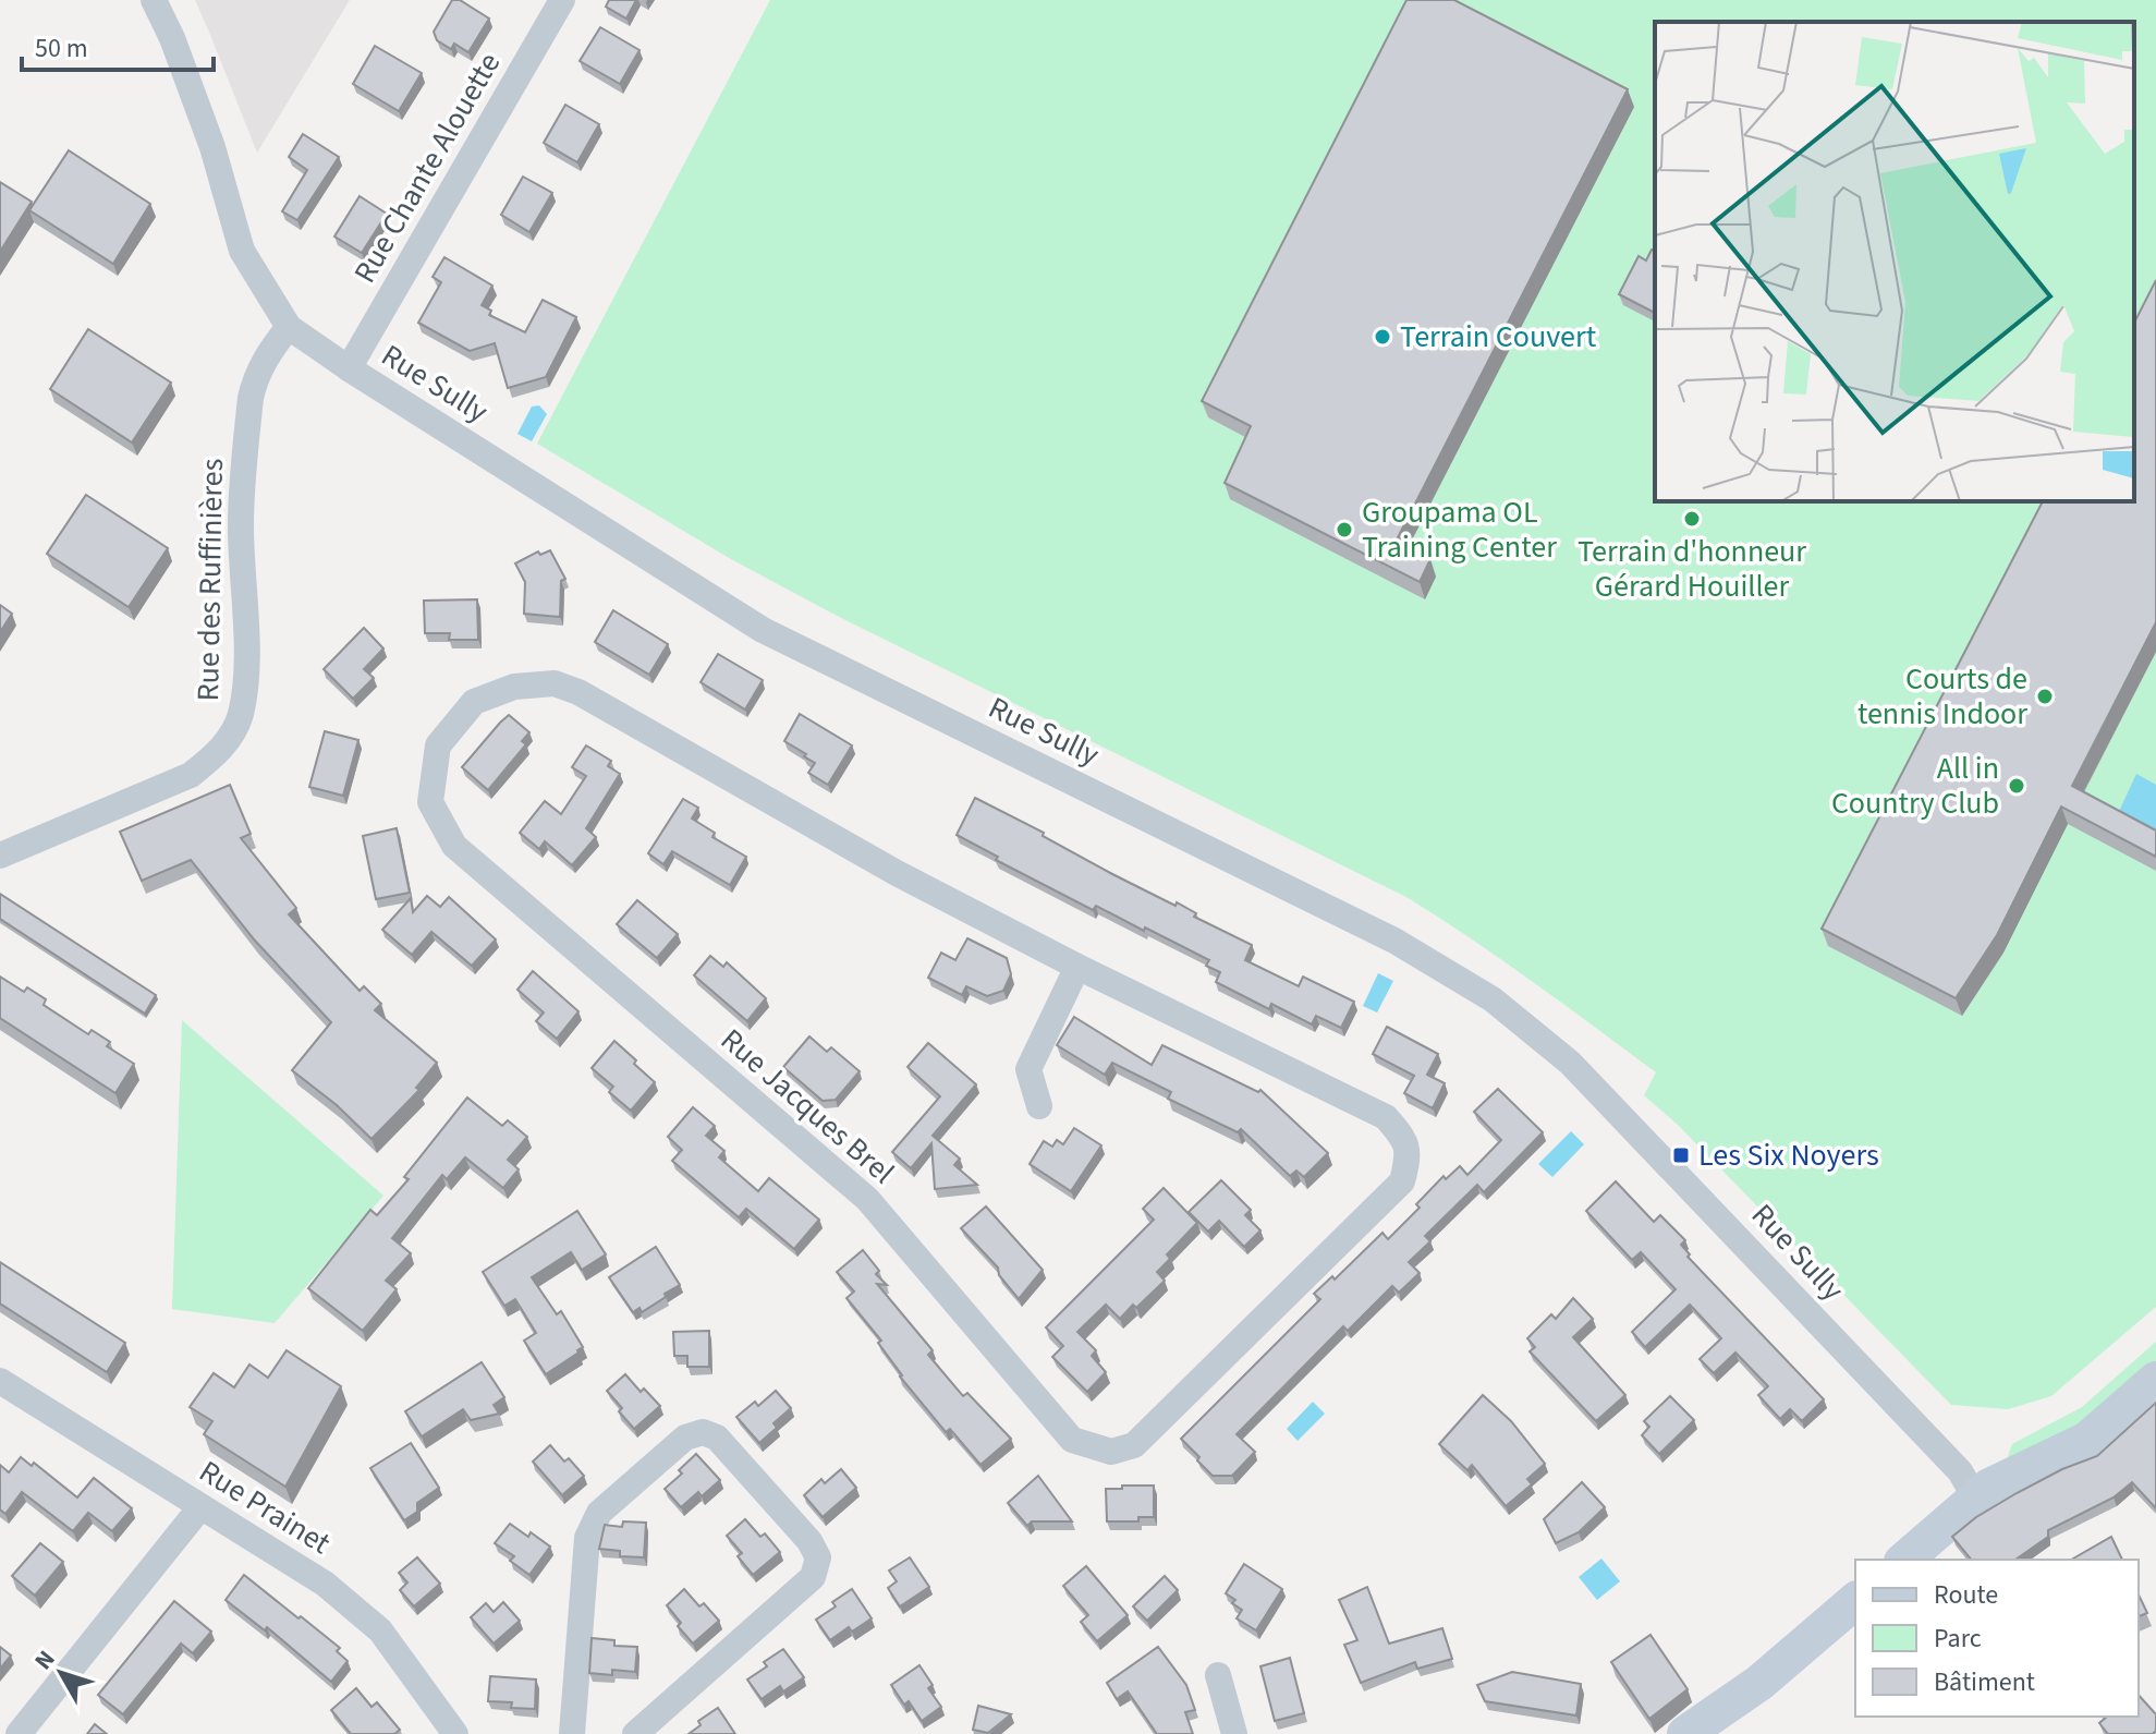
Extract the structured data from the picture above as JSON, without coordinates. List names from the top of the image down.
{
  "streets": {
    "street": [
      "Rue Chante Alouette",
      "Rue Sully",
      "Rue des Ruffinières",
      "Rue Jacques Brel",
      "Rue Prainet"
    ]
  },
  "crossings": [
    ["Rue Chante Alouette", "Rue Sully"],
    ["Rue Sully", "Rue des Ruffinières"]
  ],
  "places": {
    "other": [
      "Terrain Couvert",
      "Terrain d'honneur Gérard Houiller",
      "Groupama OL Training Center",
      "Courts de tennis Indoor",
      "All in Country Club"
    ],
    "transit": ["Les Six Noyers"]
  },
  "legend": ["Route", "Parc", "Bâtiment"],
  "scale_bar": "50 m",
  "north": "top left"
}
